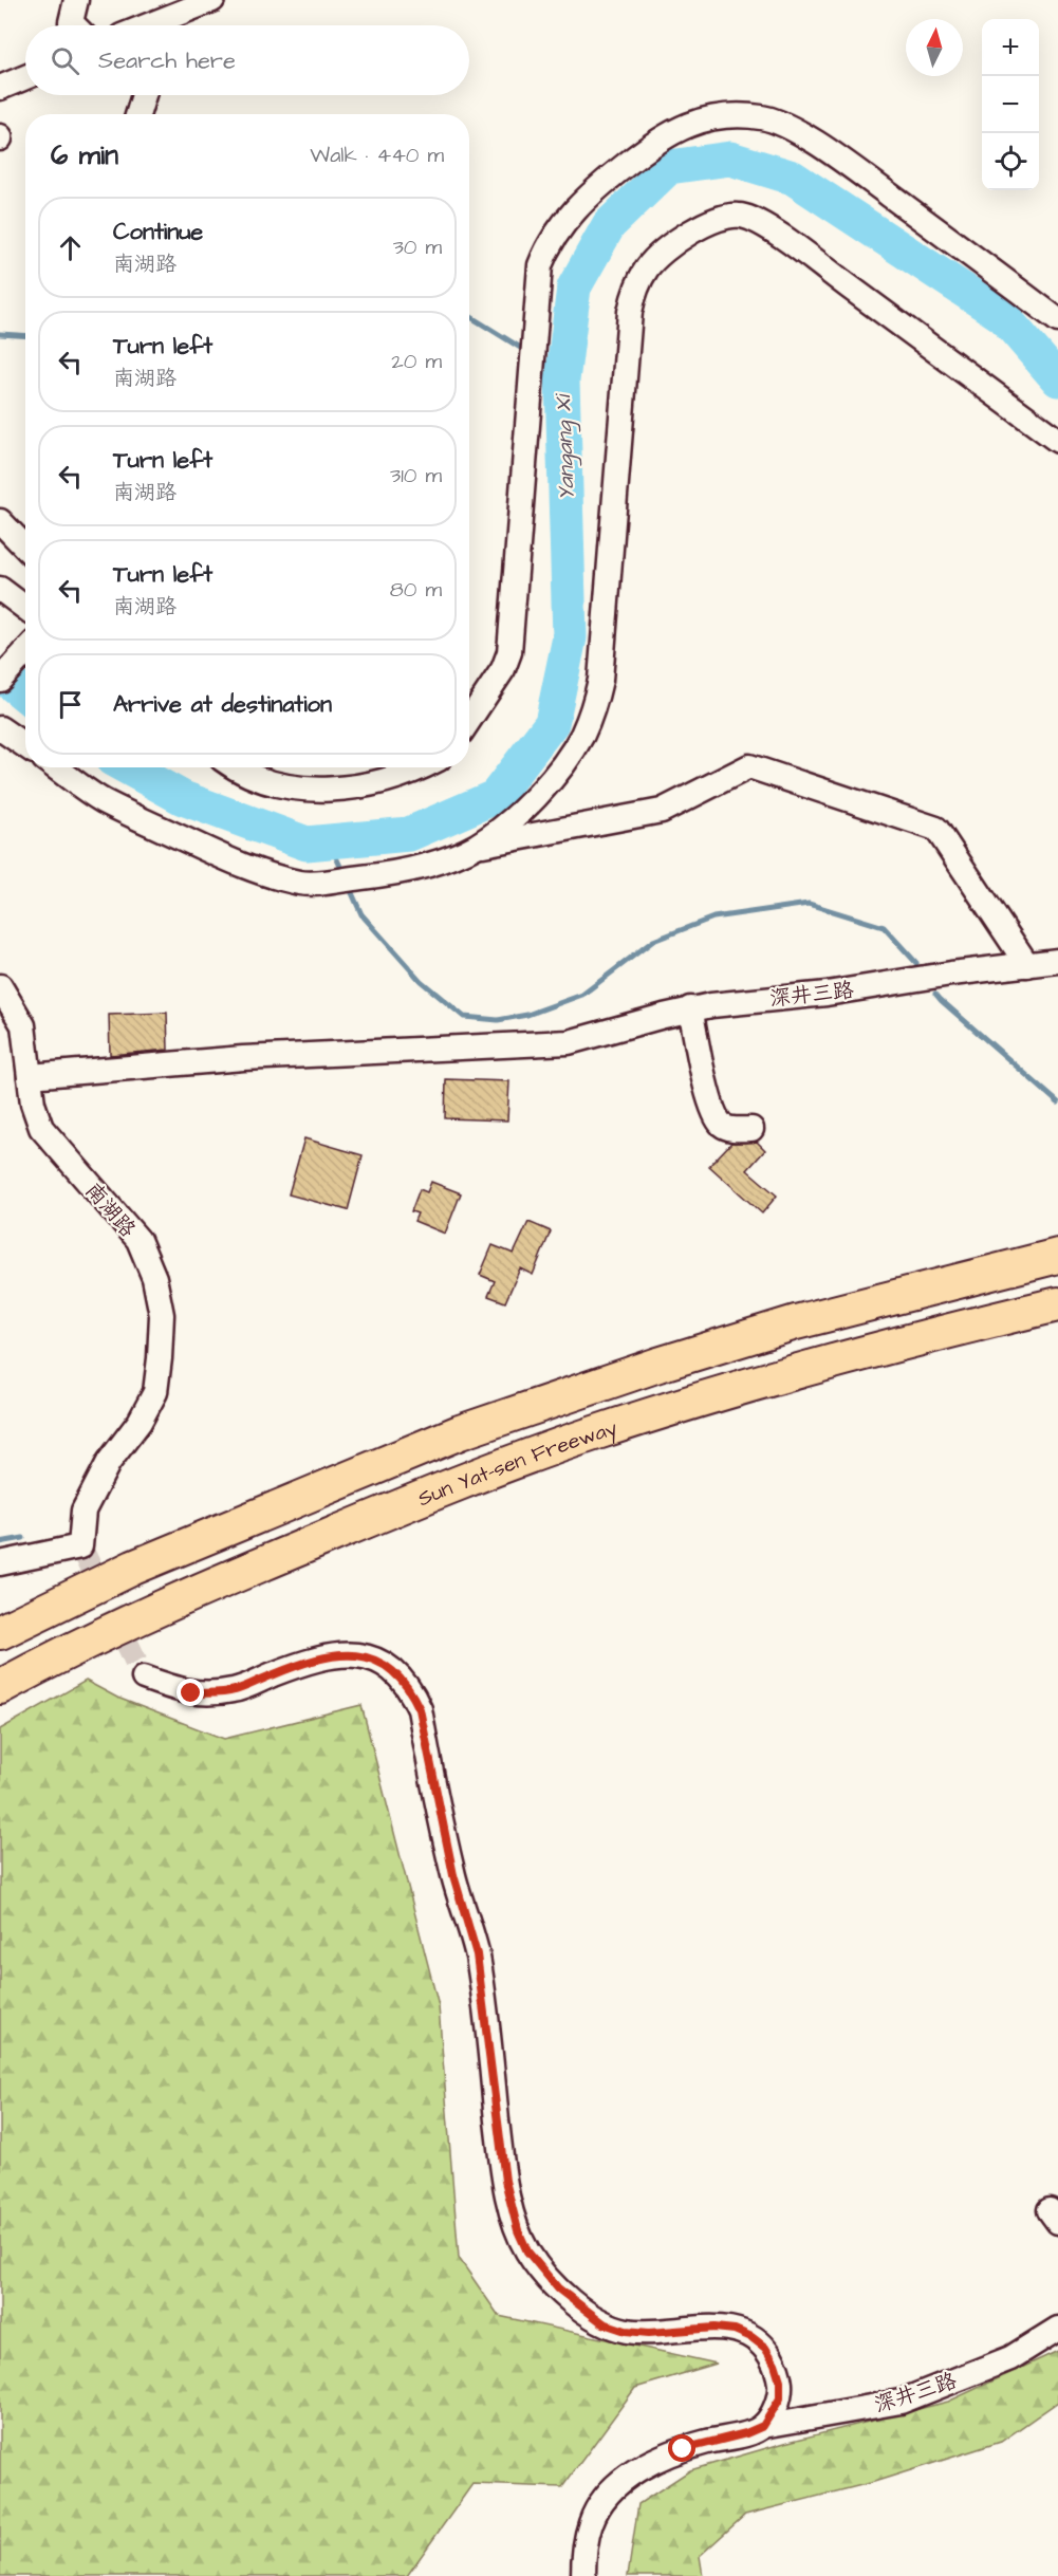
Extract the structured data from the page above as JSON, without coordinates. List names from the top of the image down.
{
  "streets": {
    "highway": ["Sun Yat-sen Freeway"],
    "street": ["深井三路", "南湖路"]
  },
  "crossings": [
    ["深井三路", "南湖路"]
  ],
  "water": ["Yangang Xi"],
  "north": "top",
  "page": {
    "map_buttons": ["+", "−"],
    "search": "Search here",
    "heading": ["6 min", "Walk · 440 m"],
    "list": [
      ["Continue", "南湖路", "30 m"],
      ["Turn left", "南湖路", "20 m"],
      ["Turn left", "南湖路", "310 m"],
      ["Turn left", "南湖路", "80 m"],
      "Arrive at destination"
    ]
  }
}
